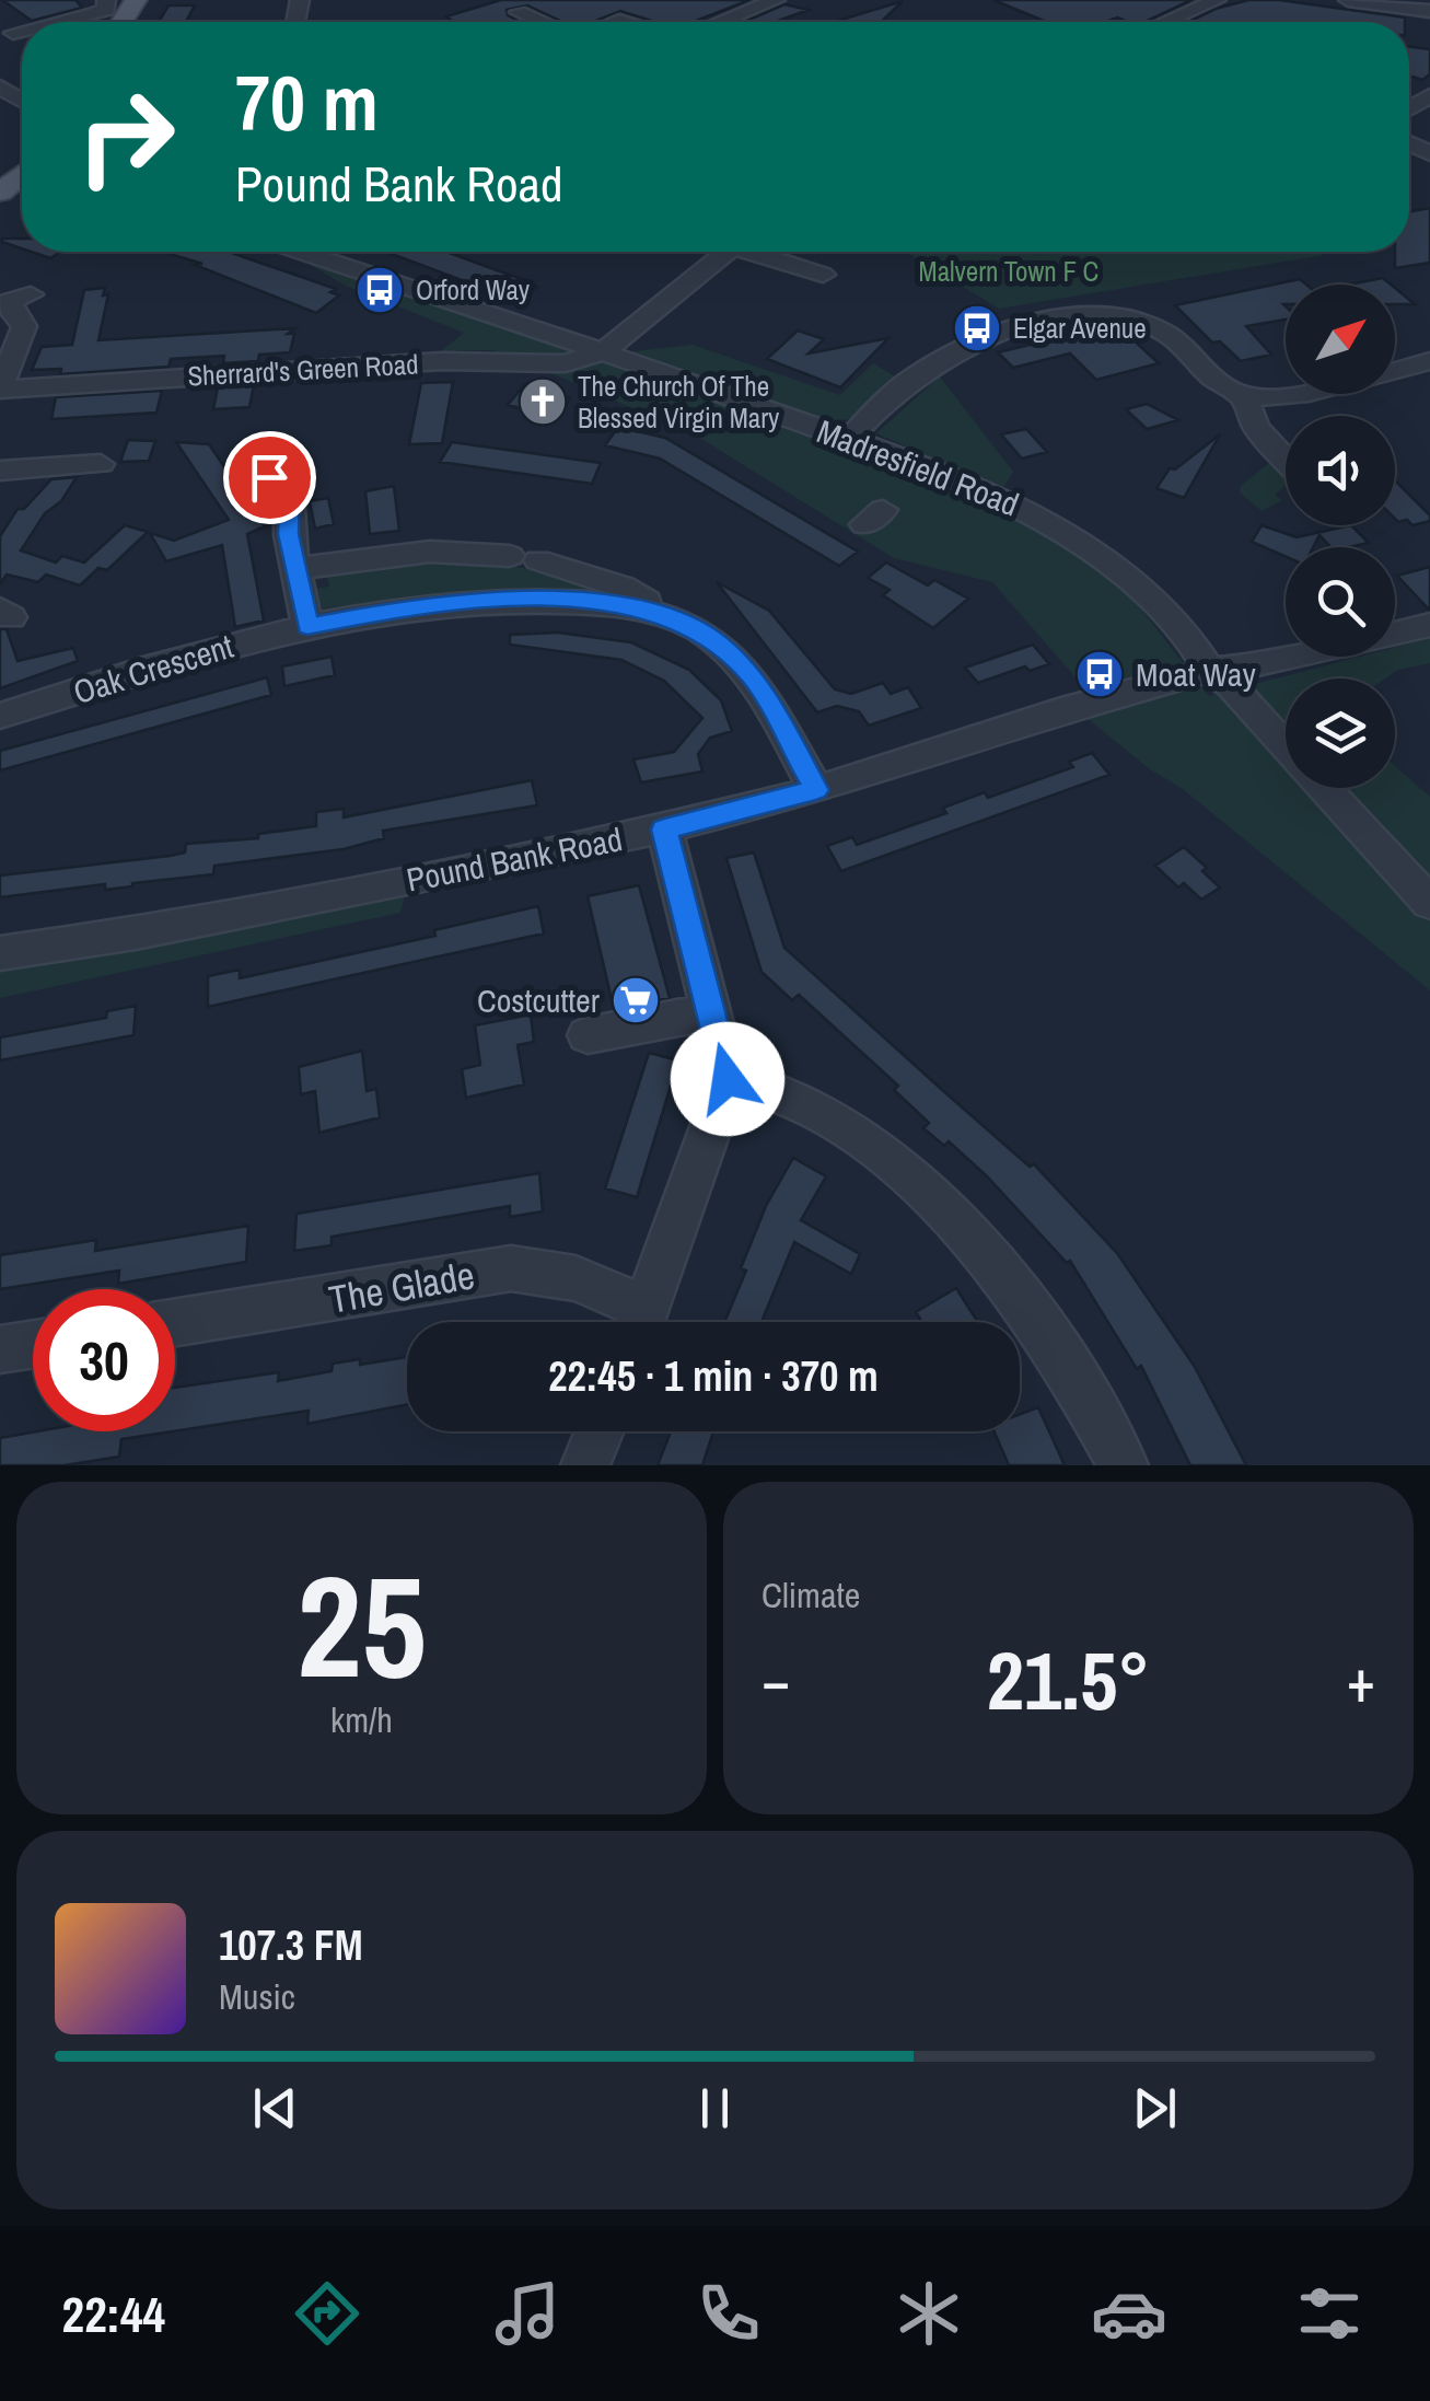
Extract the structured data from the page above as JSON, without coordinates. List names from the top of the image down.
{
  "streets": {
    "street": [
      "Sherrard's Green Road",
      "Madresfield Road",
      "Oak Crescent",
      "Pound Bank Road",
      "The Glade"
    ]
  },
  "crossings": [
    ["Sherrard's Green Road", "Madresfield Road"],
    ["Madresfield Road", "Pound Bank Road"],
    ["Oak Crescent", "Pound Bank Road"]
  ],
  "parks": ["Malvern Town F C"],
  "places": {
    "bus stop": ["Orford Way", "Elgar Avenue", "Moat Way"],
    "church": ["The Church Of The Blessed Virgin Mary"],
    "supermarket": ["Costcutter"]
  },
  "north": "top right",
  "page": {
    "turn": ["70 m", "Pound Bank Road"],
    "limit": "30",
    "trip": "22:45 · 1 min · 370 m",
    "tile": [
      ["25", "km/h"],
      "Climate"
    ],
    "heat": ["−", "21.5°", "+"],
    "song": ["107.3 FM", "Music"],
    "tabs": "22:44"
  }
}
